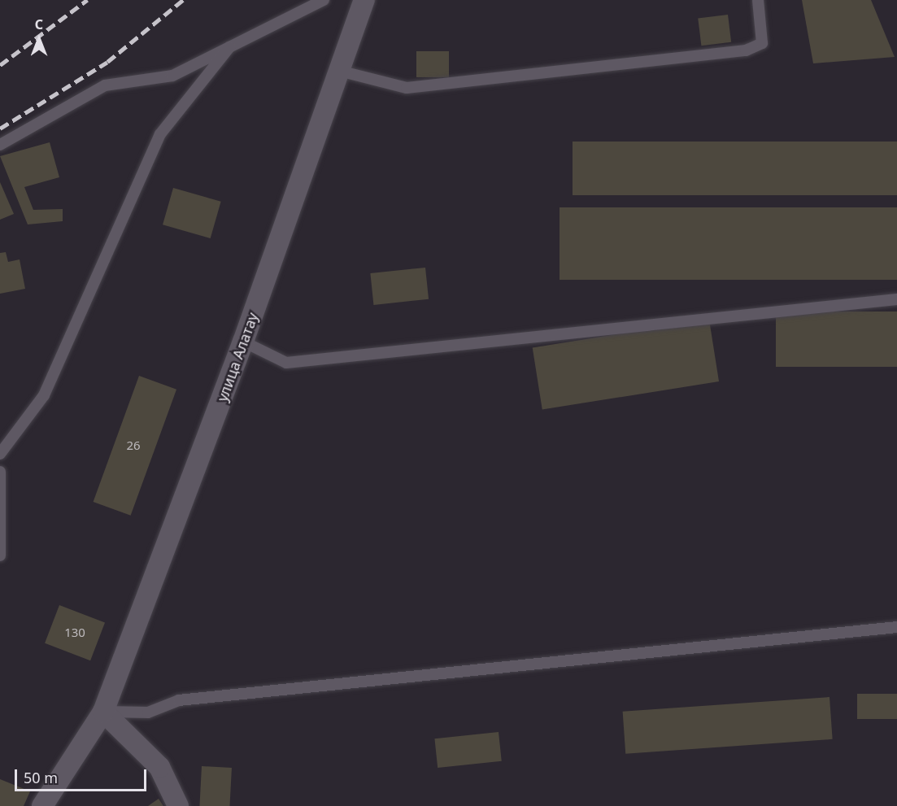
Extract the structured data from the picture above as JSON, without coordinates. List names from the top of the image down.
{
  "streets": {
    "street": ["улица Алатау"]
  },
  "house_numbers": ["26", "130"],
  "scale_bar": "50 m",
  "north": "top"
}
